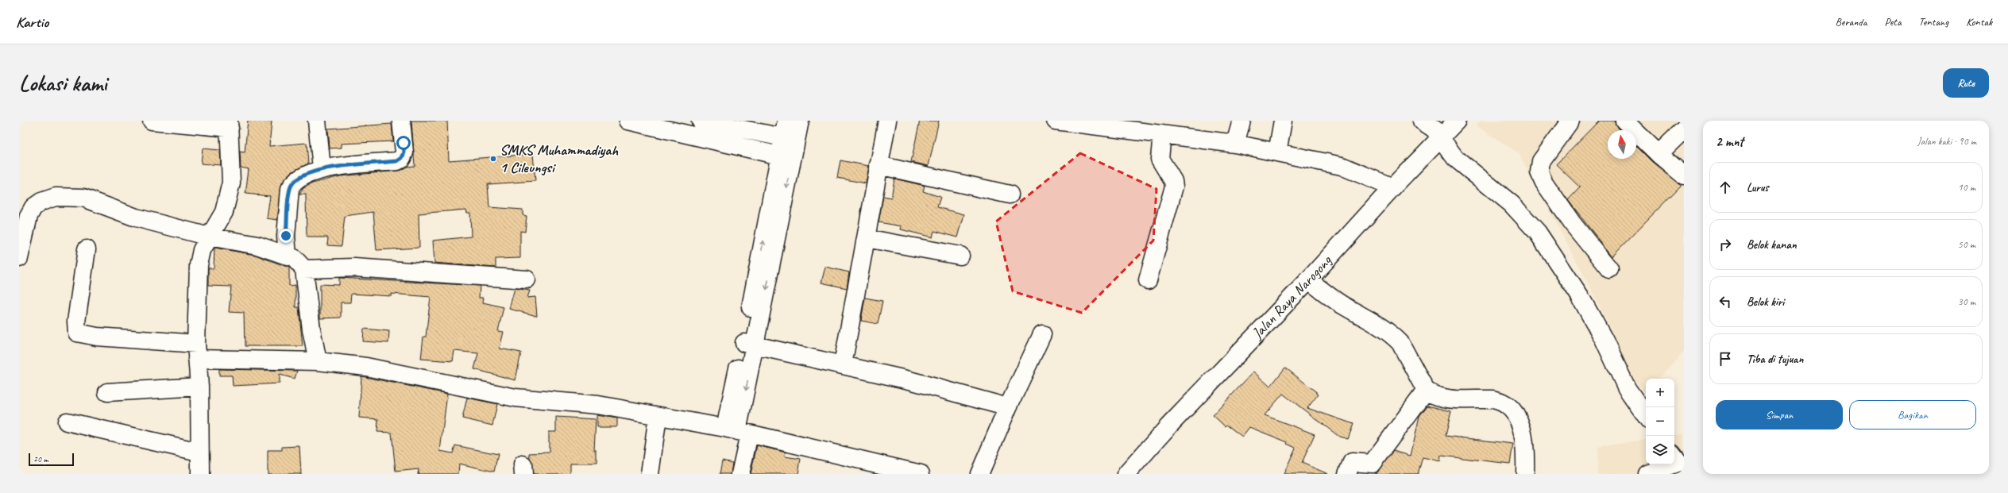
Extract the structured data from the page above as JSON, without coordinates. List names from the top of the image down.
{
  "streets": {
    "street": ["Jalan Raya Narogong"]
  },
  "places": ["SMKS Muhammadiyah 1 Cileungsi"],
  "scale_bar": "20 m",
  "north": "top",
  "page": {
    "header": "Kartio",
    "nav": [
      "Beranda",
      "Peta",
      "Tentang",
      "Kontak"
    ],
    "buttons": [
      "Rute",
      ["Simpan", "Bagikan"]
    ],
    "title": "Lokasi kami",
    "heading": ["2 mnt", "Jalan kaki · 90 m"],
    "list": [
      ["Lurus", "10 m"],
      ["Belok kanan", "50 m"],
      ["Belok kiri", "30 m"],
      "Tiba di tujuan"
    ],
    "map_buttons": ["+", "−"],
    "scale": "20 m"
  }
}
